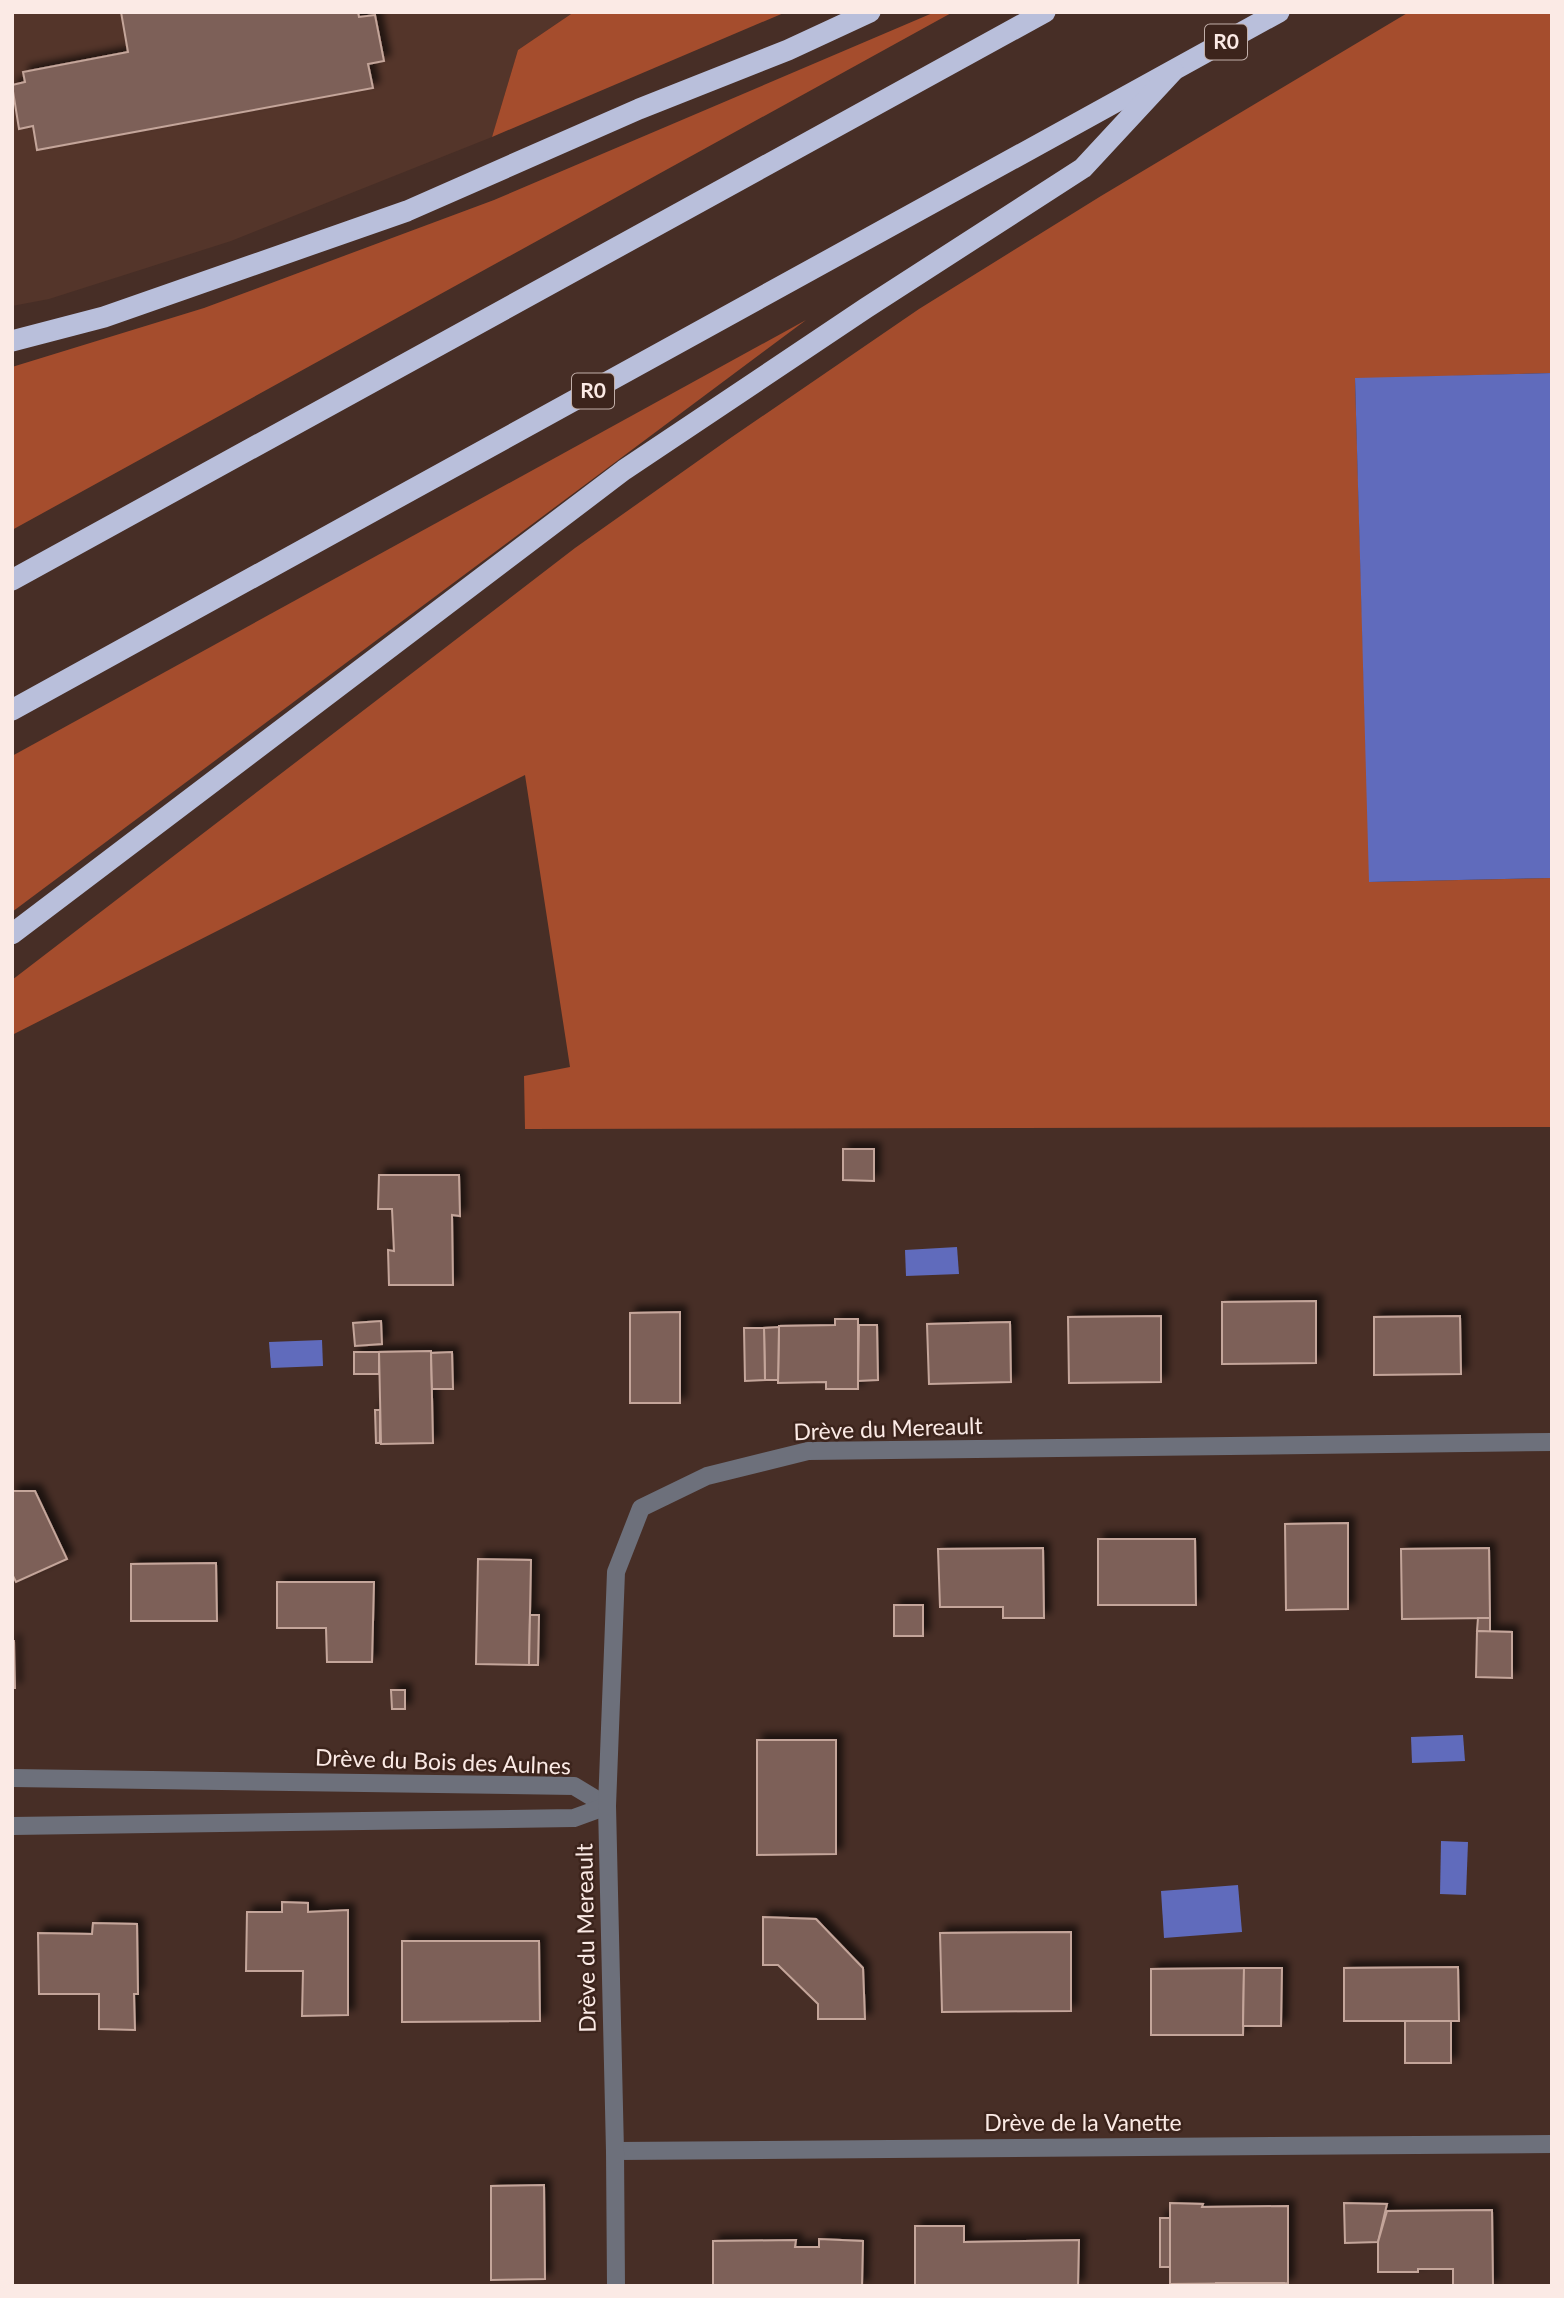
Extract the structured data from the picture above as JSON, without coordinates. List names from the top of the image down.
{
  "streets": {
    "highway": ["R0"],
    "street": ["Drève du Mereault", "Drève du Bois des Aulnes", "Drève de la Vanette"]
  },
  "crossings": [
    ["Drève du Mereault", "Drève du Bois des Aulnes"],
    ["Drève du Mereault", "Drève de la Vanette"]
  ]
}
